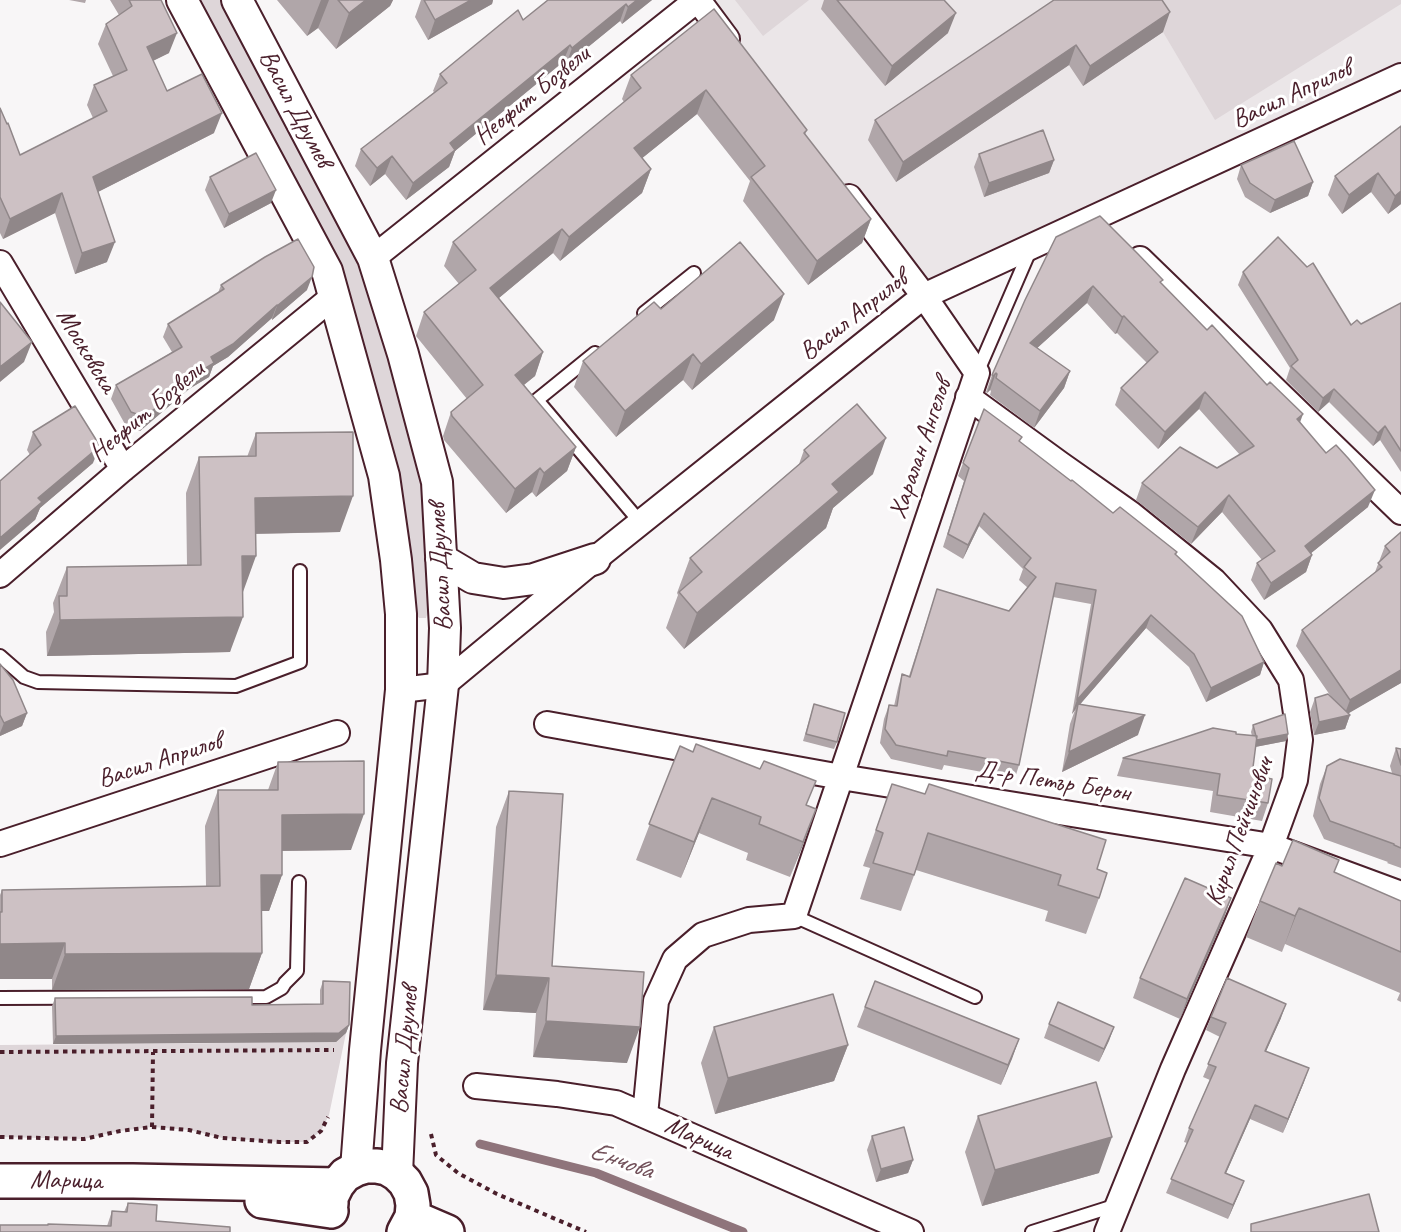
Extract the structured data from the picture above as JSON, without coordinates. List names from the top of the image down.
{
  "streets": {
    "main road": ["Марица"],
    "street": [
      "Васил Априлов",
      "Неофит Бозвели",
      "Васил Друмев",
      "Московска",
      "Харалан Ангелов",
      "Д-р Петър Берон",
      "Кирил Пейчинович"
    ]
  },
  "crossings": [
    ["Васил Априлов", "Васил Друмев"],
    ["Васил Априлов", "Харалан Ангелов"],
    ["Неофит Бозвели", "Васил Друмев"],
    ["Неофит Бозвели", "Московска"],
    ["Васил Друмев", "Марица"],
    ["Харалан Ангелов", "Д-р Петър Берон"],
    ["Харалан Ангелов", "Кирил Пейчинович"],
    ["Д-р Петър Берон", "Кирил Пейчинович"]
  ],
  "water": ["Енчова"]
}
